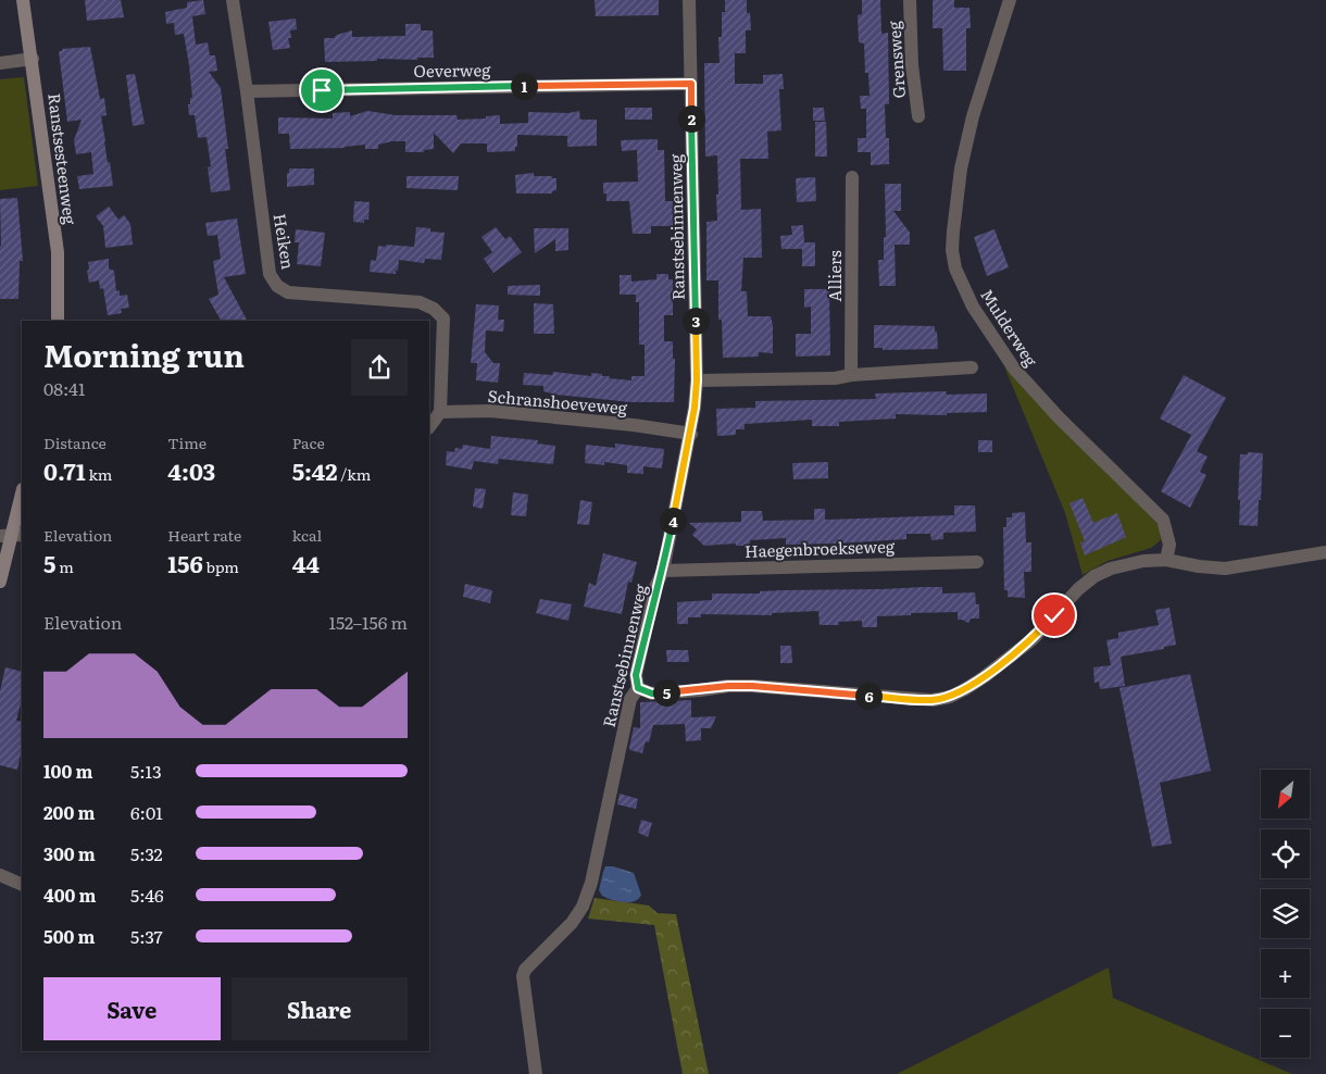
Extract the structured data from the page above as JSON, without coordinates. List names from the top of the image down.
{
  "streets": {
    "street": [
      "Grensweg",
      "Oeverweg",
      "Ranstsesteenweg",
      "Ranstsebinnenweg",
      "Heiken",
      "Alliers",
      "Mulderweg",
      "Schranshoeveweg",
      "Haegenbroekseweg"
    ]
  },
  "crossings": [
    ["Oeverweg", "Ranstsebinnenweg"],
    ["Oeverweg", "Heiken"],
    ["Ranstsebinnenweg", "Schranshoeveweg"],
    ["Ranstsebinnenweg", "Haegenbroekseweg"],
    ["Heiken", "Schranshoeveweg"]
  ],
  "north": "bottom left",
  "page": {
    "pins": [
      "1",
      "2",
      "3",
      "4",
      "5",
      "6"
    ],
    "heading": ["Morning run", "08:41"],
    "stats": [
      ["Distance", "0.71 km"],
      ["Time", "4:03"],
      ["Pace", "5:42 /km"],
      ["Elevation", "5 m"],
      ["Heart rate", "156 bpm"],
      ["kcal", "44"]
    ],
    "chart": ["Elevation", "152–156 m"],
    "list": [
      {
        "name": "100 m",
        "note": "5:13"
      },
      {
        "name": "200 m",
        "note": "6:01"
      },
      {
        "name": "300 m",
        "note": "5:32"
      },
      {
        "name": "400 m",
        "note": "5:46"
      },
      {
        "name": "500 m",
        "note": "5:37"
      }
    ],
    "map_buttons": ["+", "−"],
    "buttons": ["Save", "Share"]
  }
}
